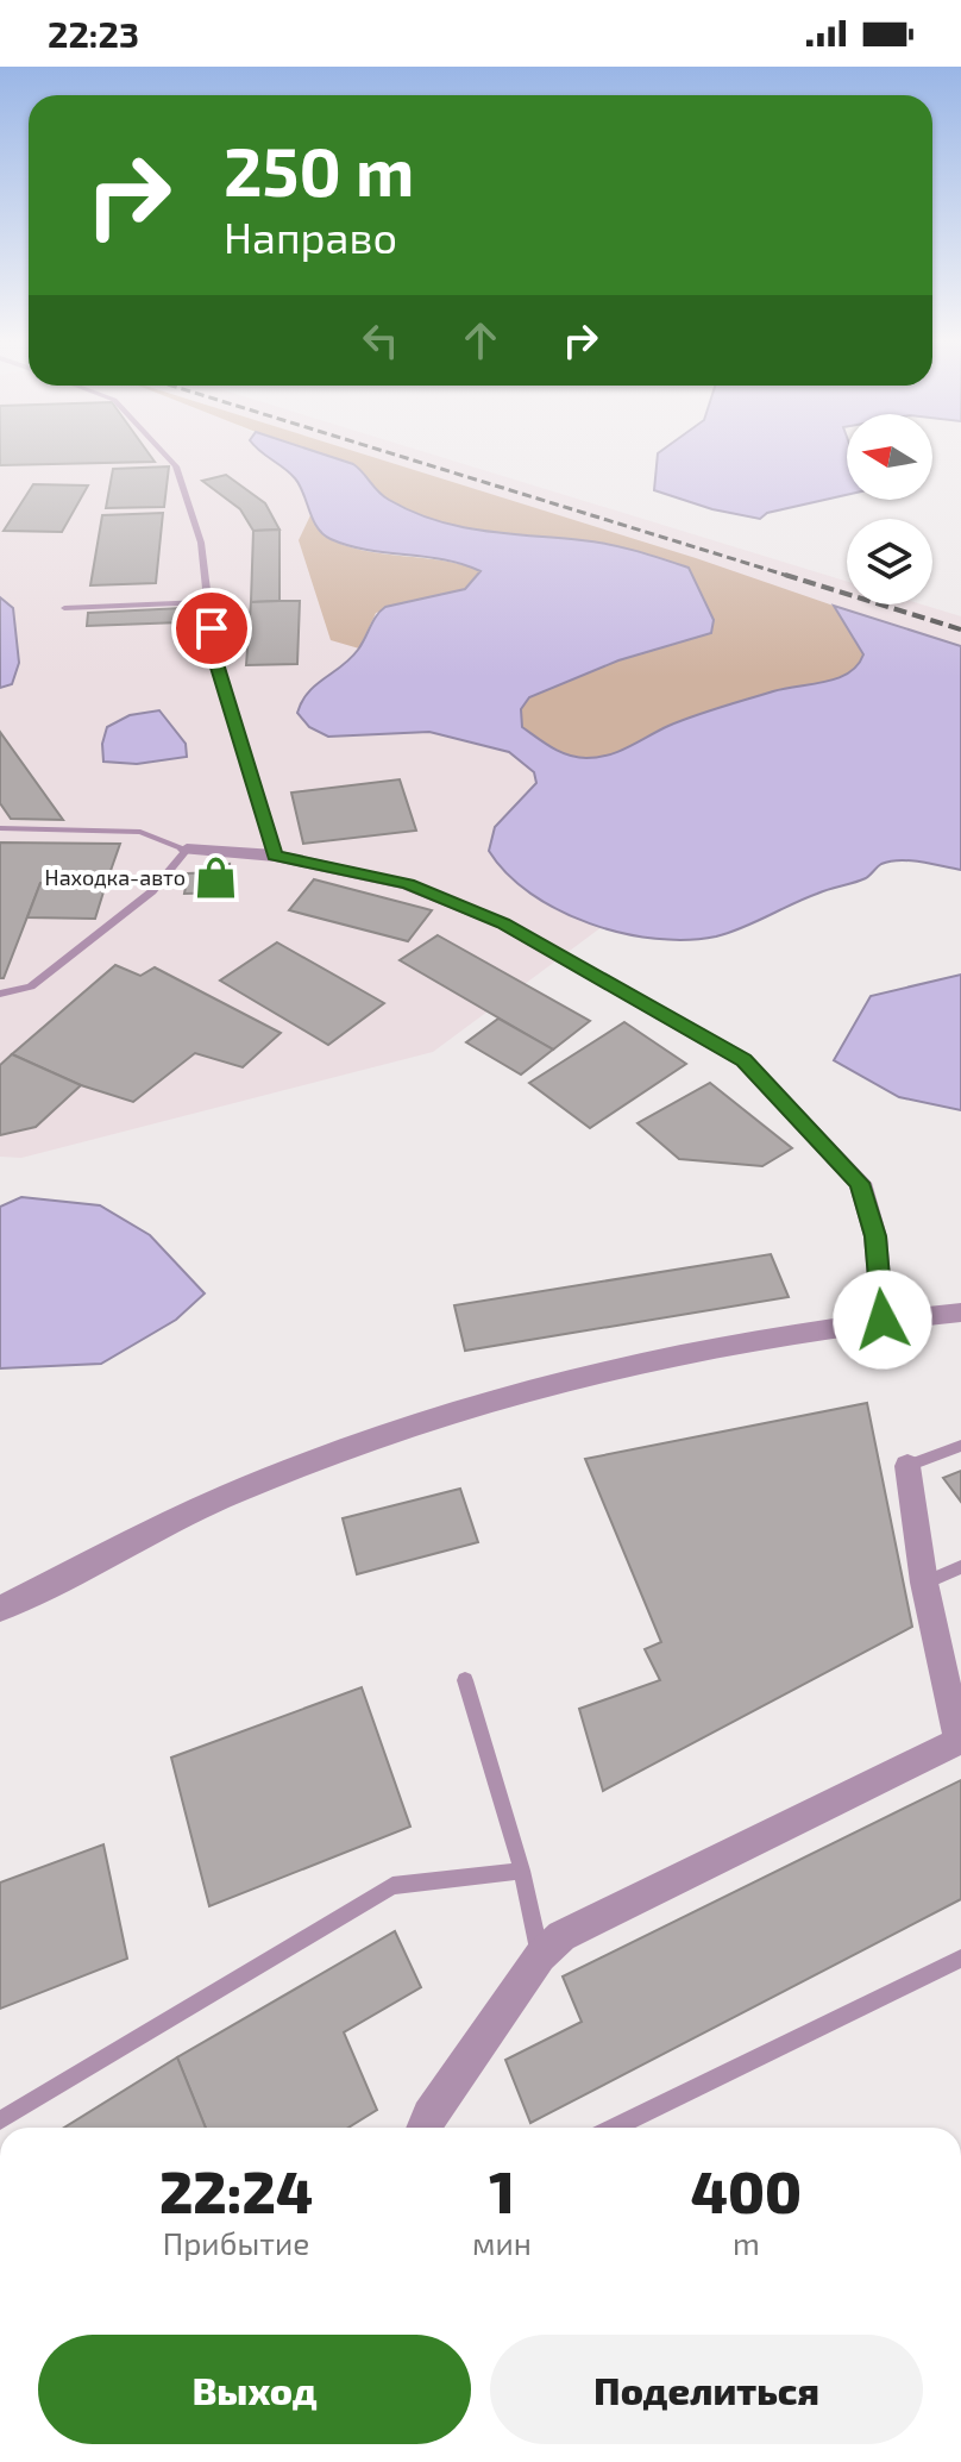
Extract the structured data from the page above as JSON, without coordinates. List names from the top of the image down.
{
  "places": {
    "shop": ["Находка-авто"]
  },
  "north": "left",
  "page": {
    "status": "22:23",
    "turn": ["250 m", "Направо"],
    "eta": [
      "22:24",
      "Прибытие",
      "1",
      "мин",
      "400",
      "m"
    ],
    "buttons": ["Выход", "Поделиться"]
  }
}
